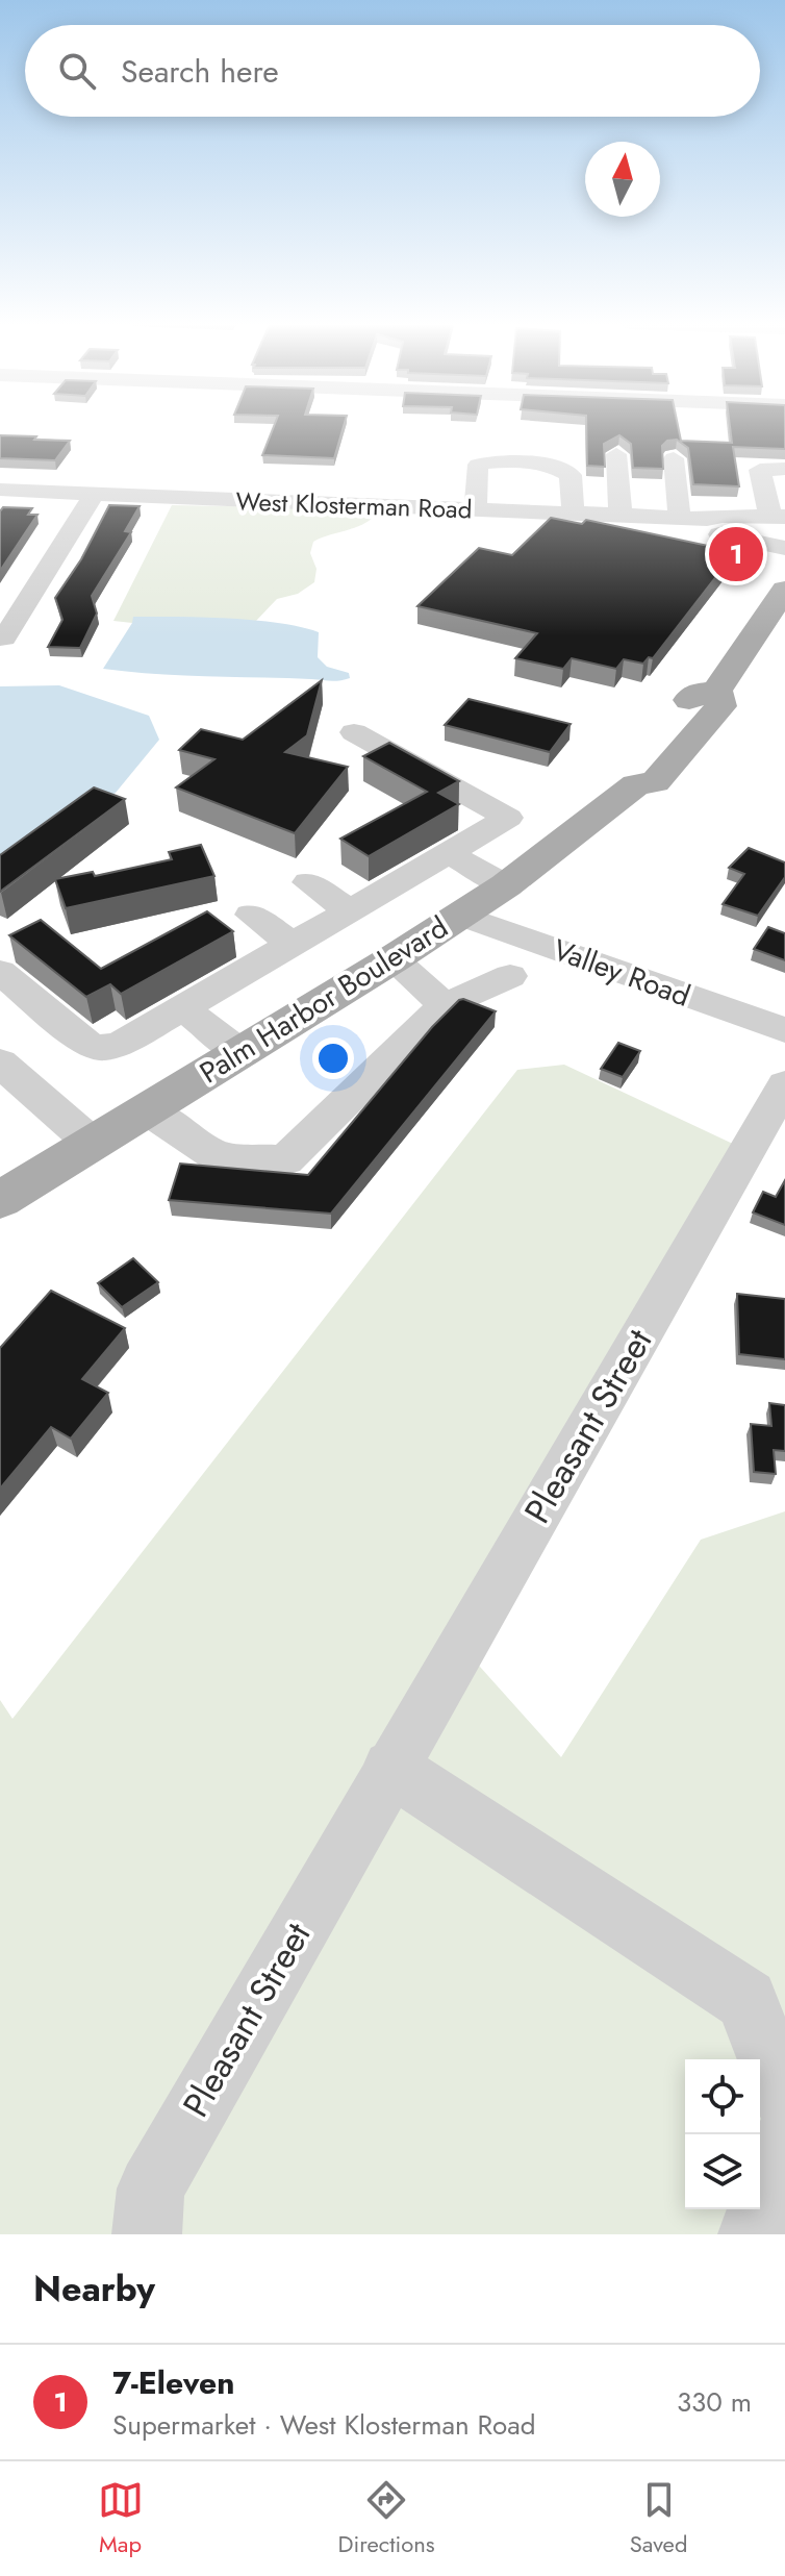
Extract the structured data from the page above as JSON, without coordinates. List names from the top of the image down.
{
  "streets": {
    "main road": ["Palm Harbor Boulevard"],
    "street": ["West Klosterman Road", "Valley Road", "Pleasant Street"]
  },
  "crossings": [
    ["Valley Road", "Palm Harbor Boulevard"]
  ],
  "north": "top",
  "page": {
    "search": "Search here",
    "pins": "1",
    "heading": "Nearby",
    "list": [
      {
        "mark": "1",
        "name": "7-Eleven",
        "note": "Supermarket · West Klosterman Road",
        "value": "330 m"
      }
    ],
    "nav": ["Map", "Directions", "Saved"]
  }
}
